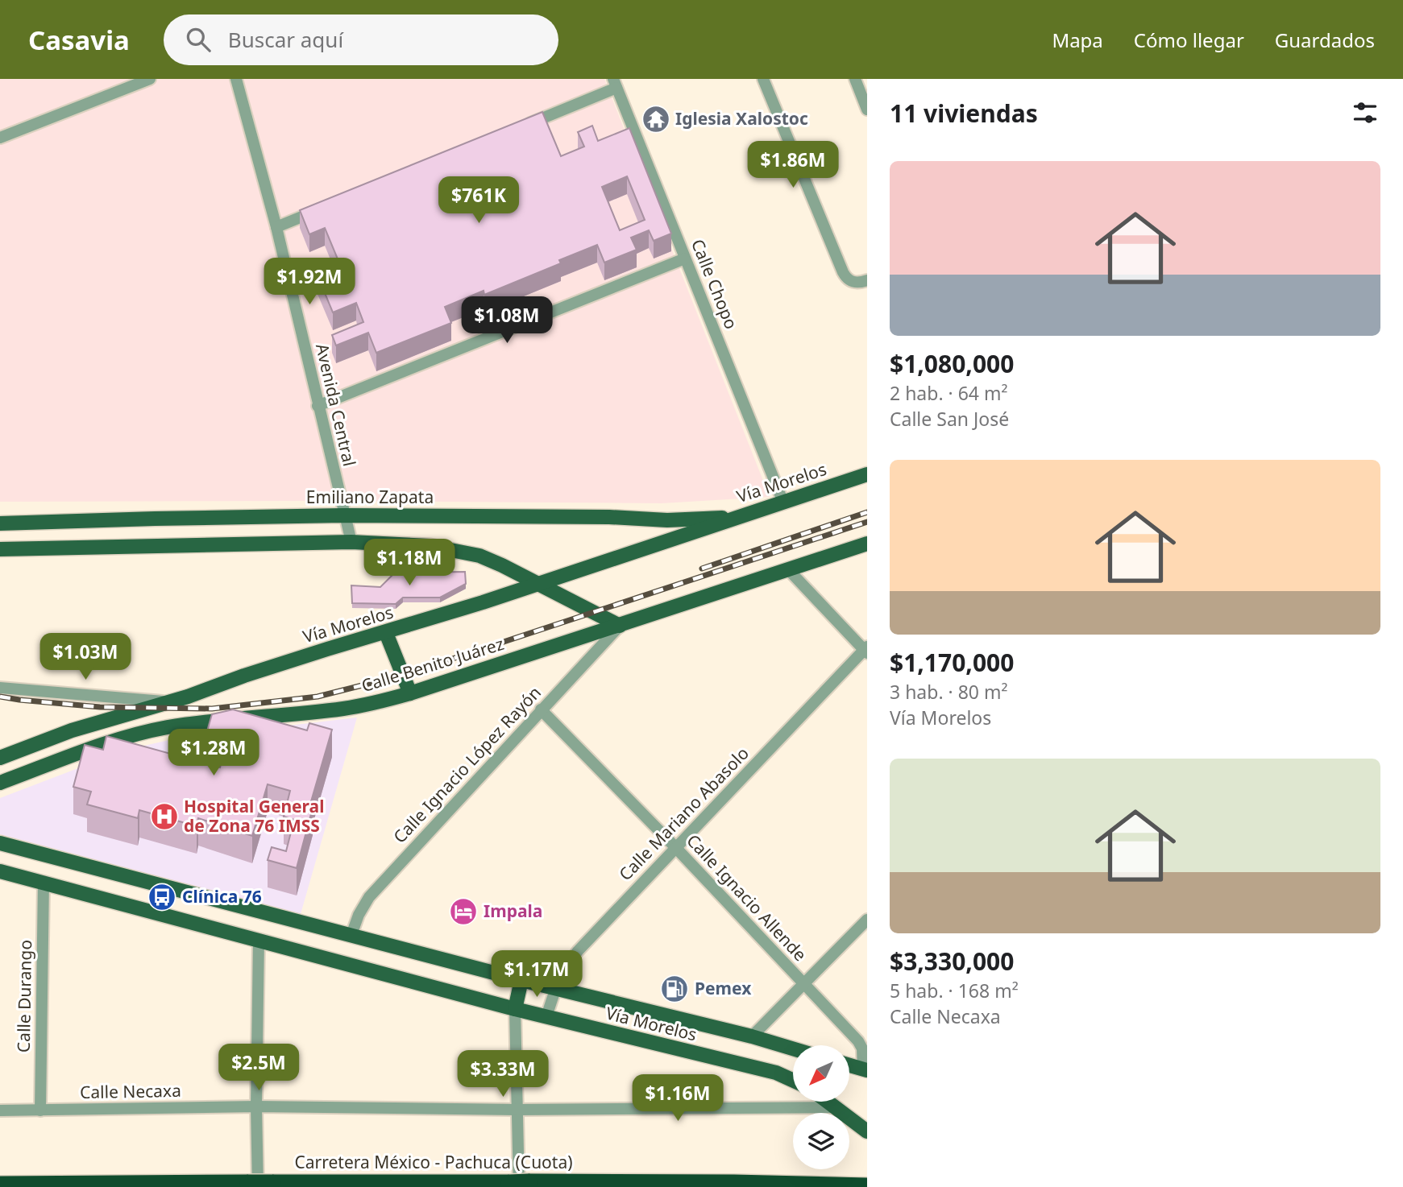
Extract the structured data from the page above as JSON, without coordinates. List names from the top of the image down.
{
  "streets": {
    "highway": ["Carretera México - Pachuca (Cuota)"],
    "main road": ["Vía Morelos", "Emiliano Zapata", "Calle Benito Juárez"],
    "street": [
      "Calle Chopo",
      "Avenida Central",
      "Calle Ignacio López Rayón",
      "Calle Mariano Abasolo",
      "Calle Ignacio Allende",
      "Calle Durango",
      "Calle Necaxa"
    ]
  },
  "crossings": [
    ["Calle Chopo", "Vía Morelos"],
    ["Avenida Central", "Emiliano Zapata"],
    ["Vía Morelos", "Emiliano Zapata"],
    ["Vía Morelos", "Calle Ignacio López Rayón"],
    ["Vía Morelos", "Calle Mariano Abasolo"],
    ["Vía Morelos", "Calle Durango"],
    ["Calle Benito Juárez", "Calle Ignacio López Rayón"],
    ["Calle Ignacio López Rayón", "Calle Ignacio Allende"],
    ["Calle Mariano Abasolo", "Calle Ignacio Allende"],
    ["Calle Durango", "Calle Necaxa"]
  ],
  "places": {
    "temple": ["Iglesia Xalostoc"],
    "hospital": ["Hospital General de Zona 76 IMSS"],
    "bus stop": ["Clínica 76"],
    "hotel": ["Impala"],
    "fuel station": ["Pemex"]
  },
  "north": "bottom left",
  "page": {
    "header": "Casavia",
    "search": "Buscar aquí",
    "nav": ["Mapa", "Cómo llegar", "Guardados"],
    "heading": "11 viviendas",
    "price": [
      "$1.86M",
      "$761K",
      "$1.92M",
      "$1.08M",
      "$1.18M",
      "$1.03M",
      "$1.28M",
      "$1.17M",
      "$2.5M",
      "$3.33M",
      "$1.16M"
    ],
    "list": [
      {
        "name": "$1,080,000",
        "note": "2 hab. · 64 m² · Calle San José"
      },
      {
        "name": "$1,170,000",
        "note": "3 hab. · 80 m² · Vía Morelos"
      },
      {
        "name": "$3,330,000",
        "note": "5 hab. · 168 m² · Calle Necaxa"
      }
    ]
  }
}
